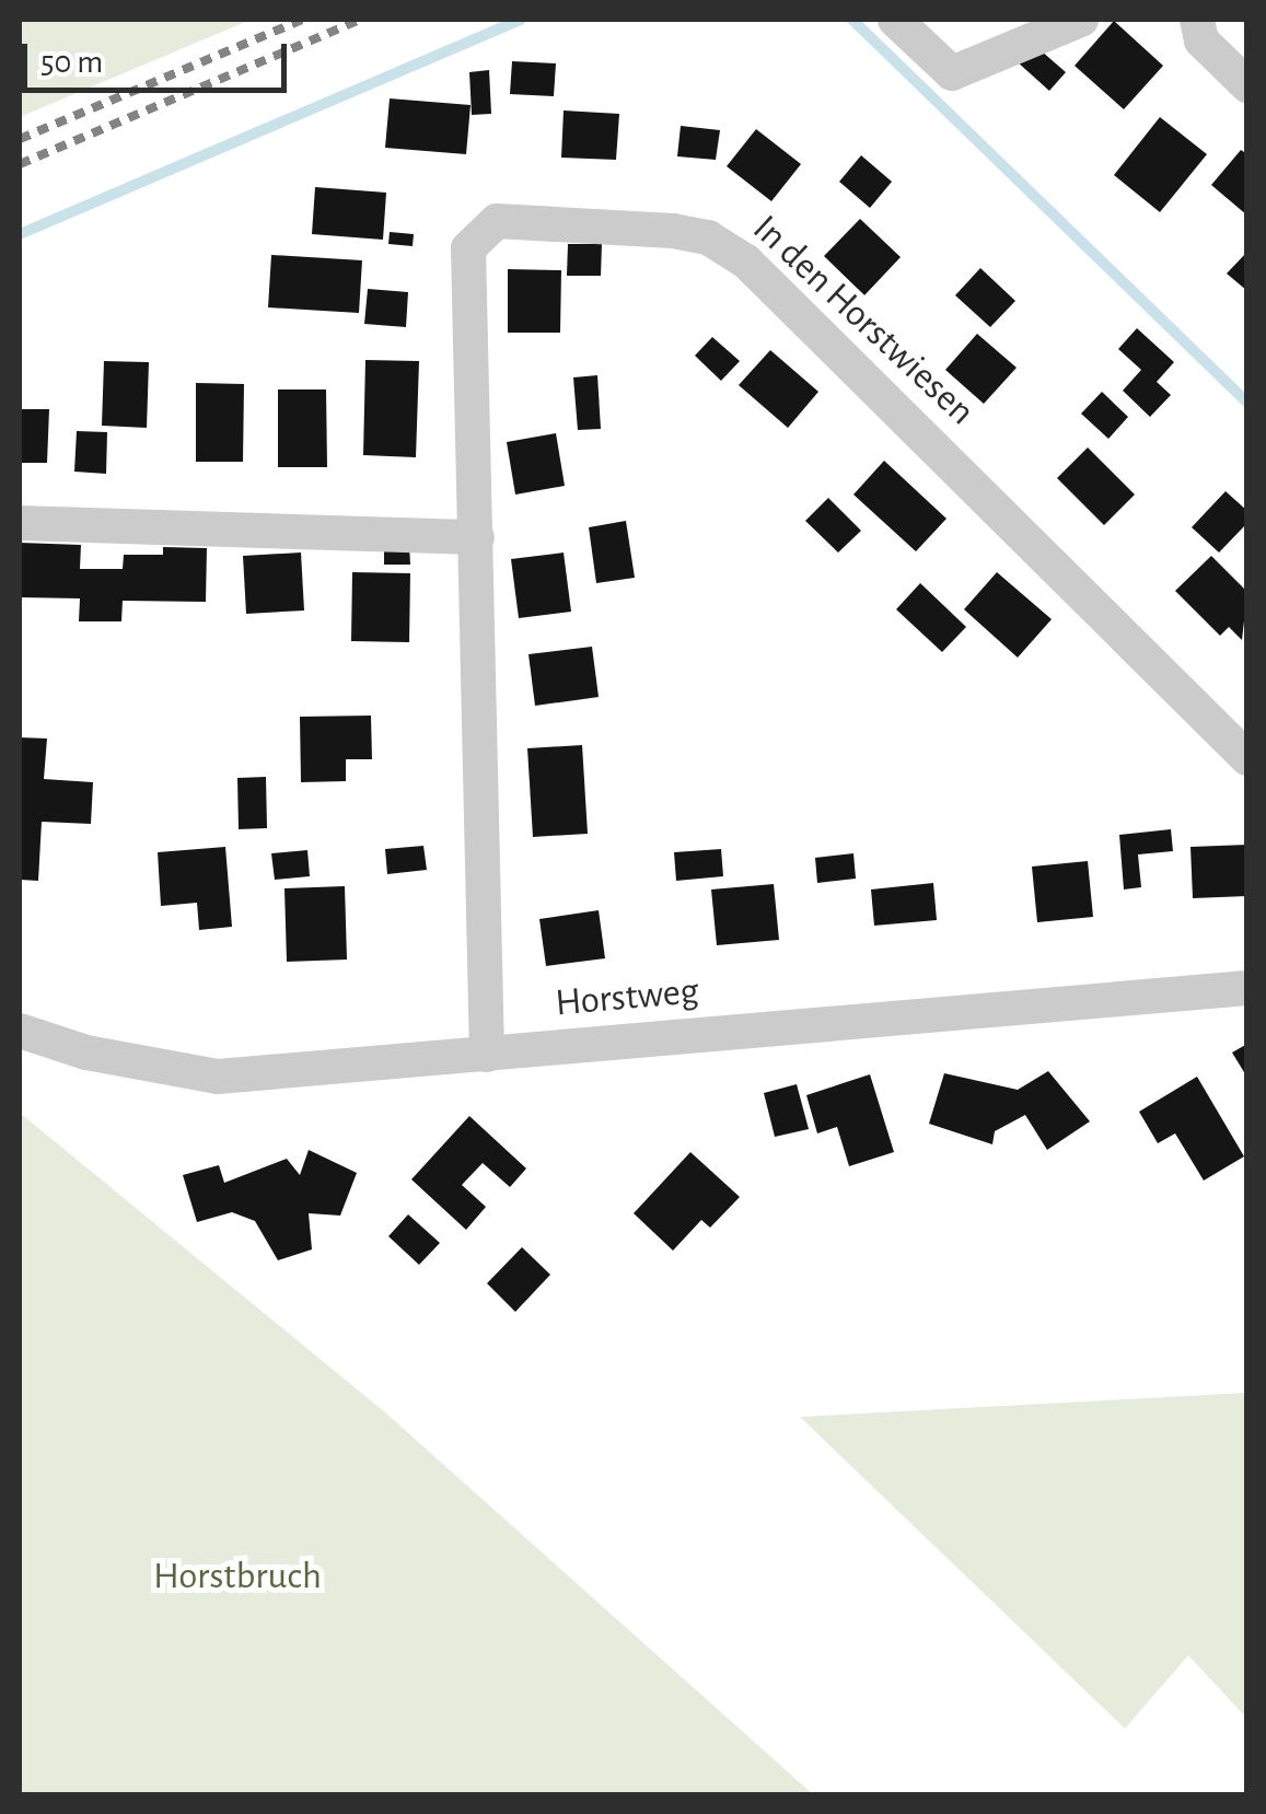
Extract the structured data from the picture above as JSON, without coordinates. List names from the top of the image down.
{
  "streets": {
    "street": ["In den Horstwiesen", "Horstweg"]
  },
  "crossings": [
    ["In den Horstwiesen", "Horstweg"]
  ],
  "parks": ["Horstbruch"],
  "scale_bar": "50 m"
}
